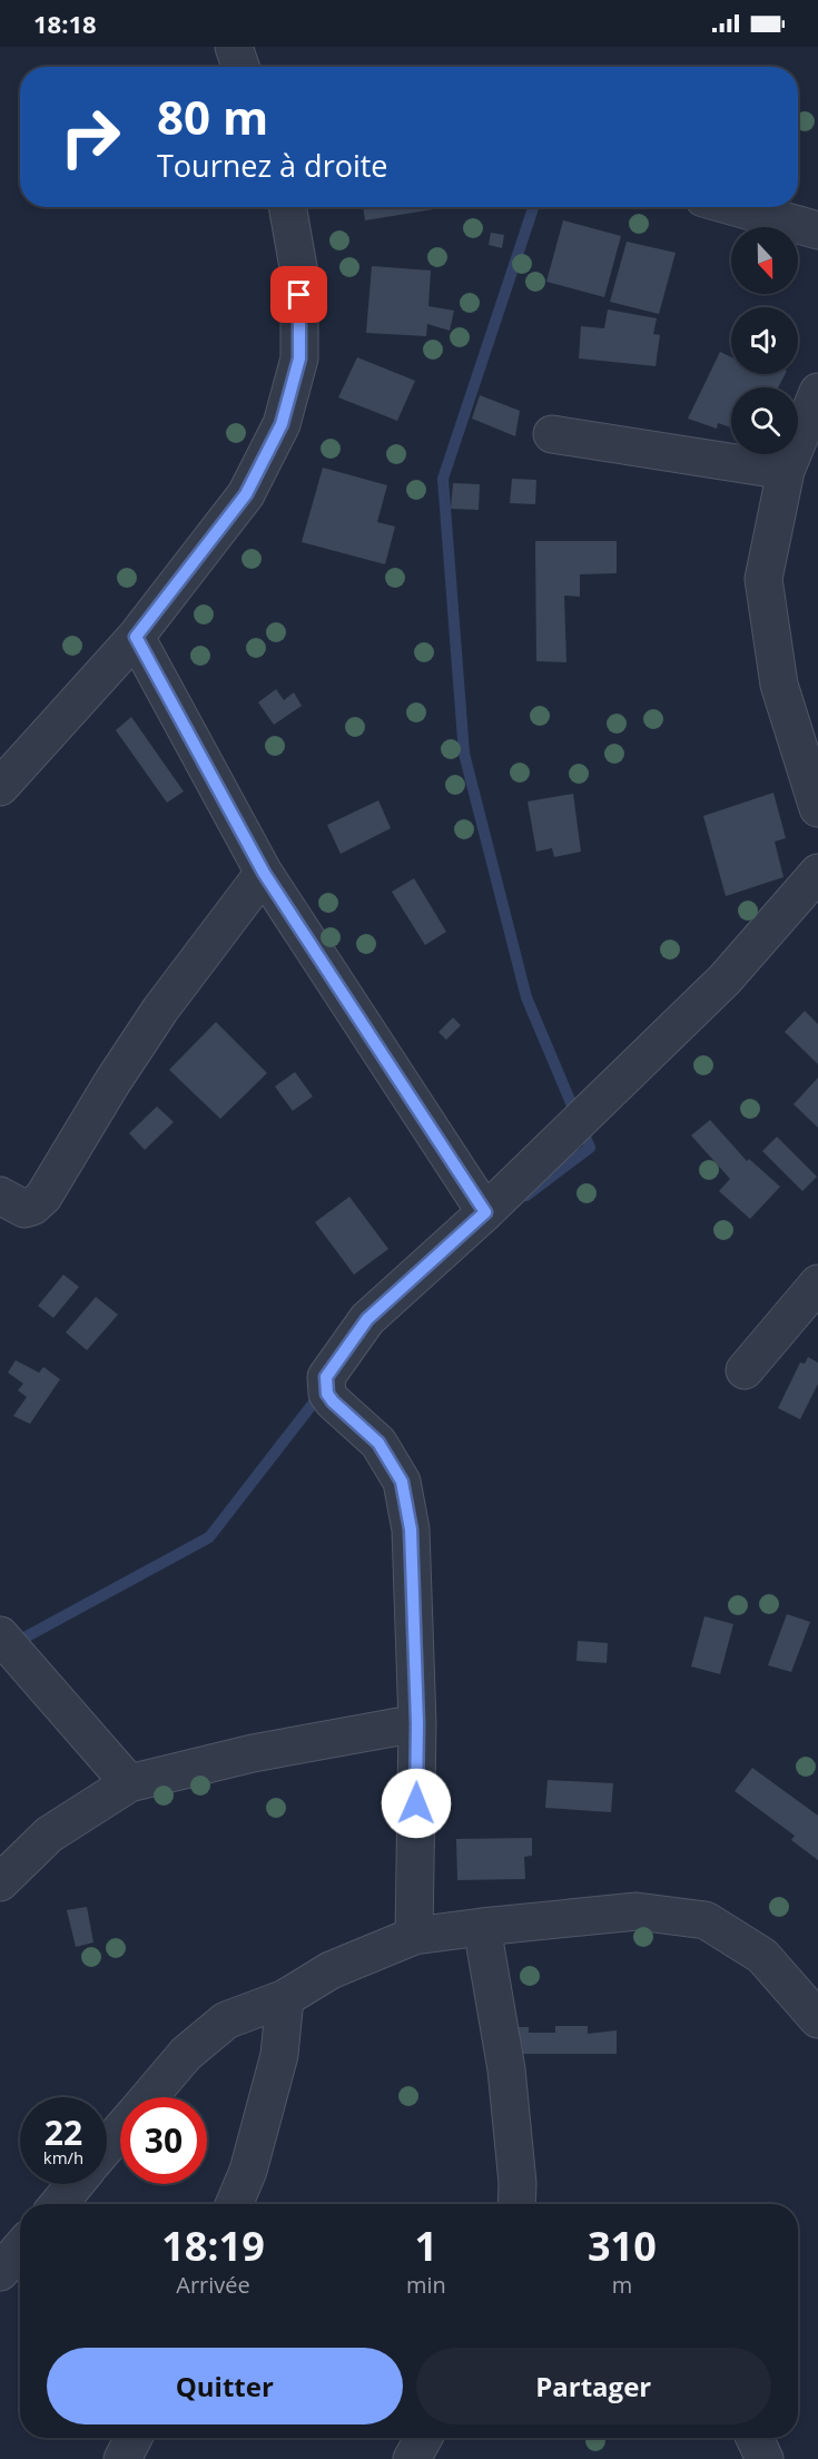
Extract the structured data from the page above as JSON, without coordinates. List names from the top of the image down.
{
  "north": "bottom",
  "page": {
    "status": "18:18",
    "turn": ["80 m", "Tournez à droite"],
    "speed": "22 km/h",
    "limit": "30",
    "eta": [
      "18:19",
      "Arrivée",
      "1",
      "min",
      "310",
      "m"
    ],
    "buttons": ["Quitter", "Partager"]
  }
}
